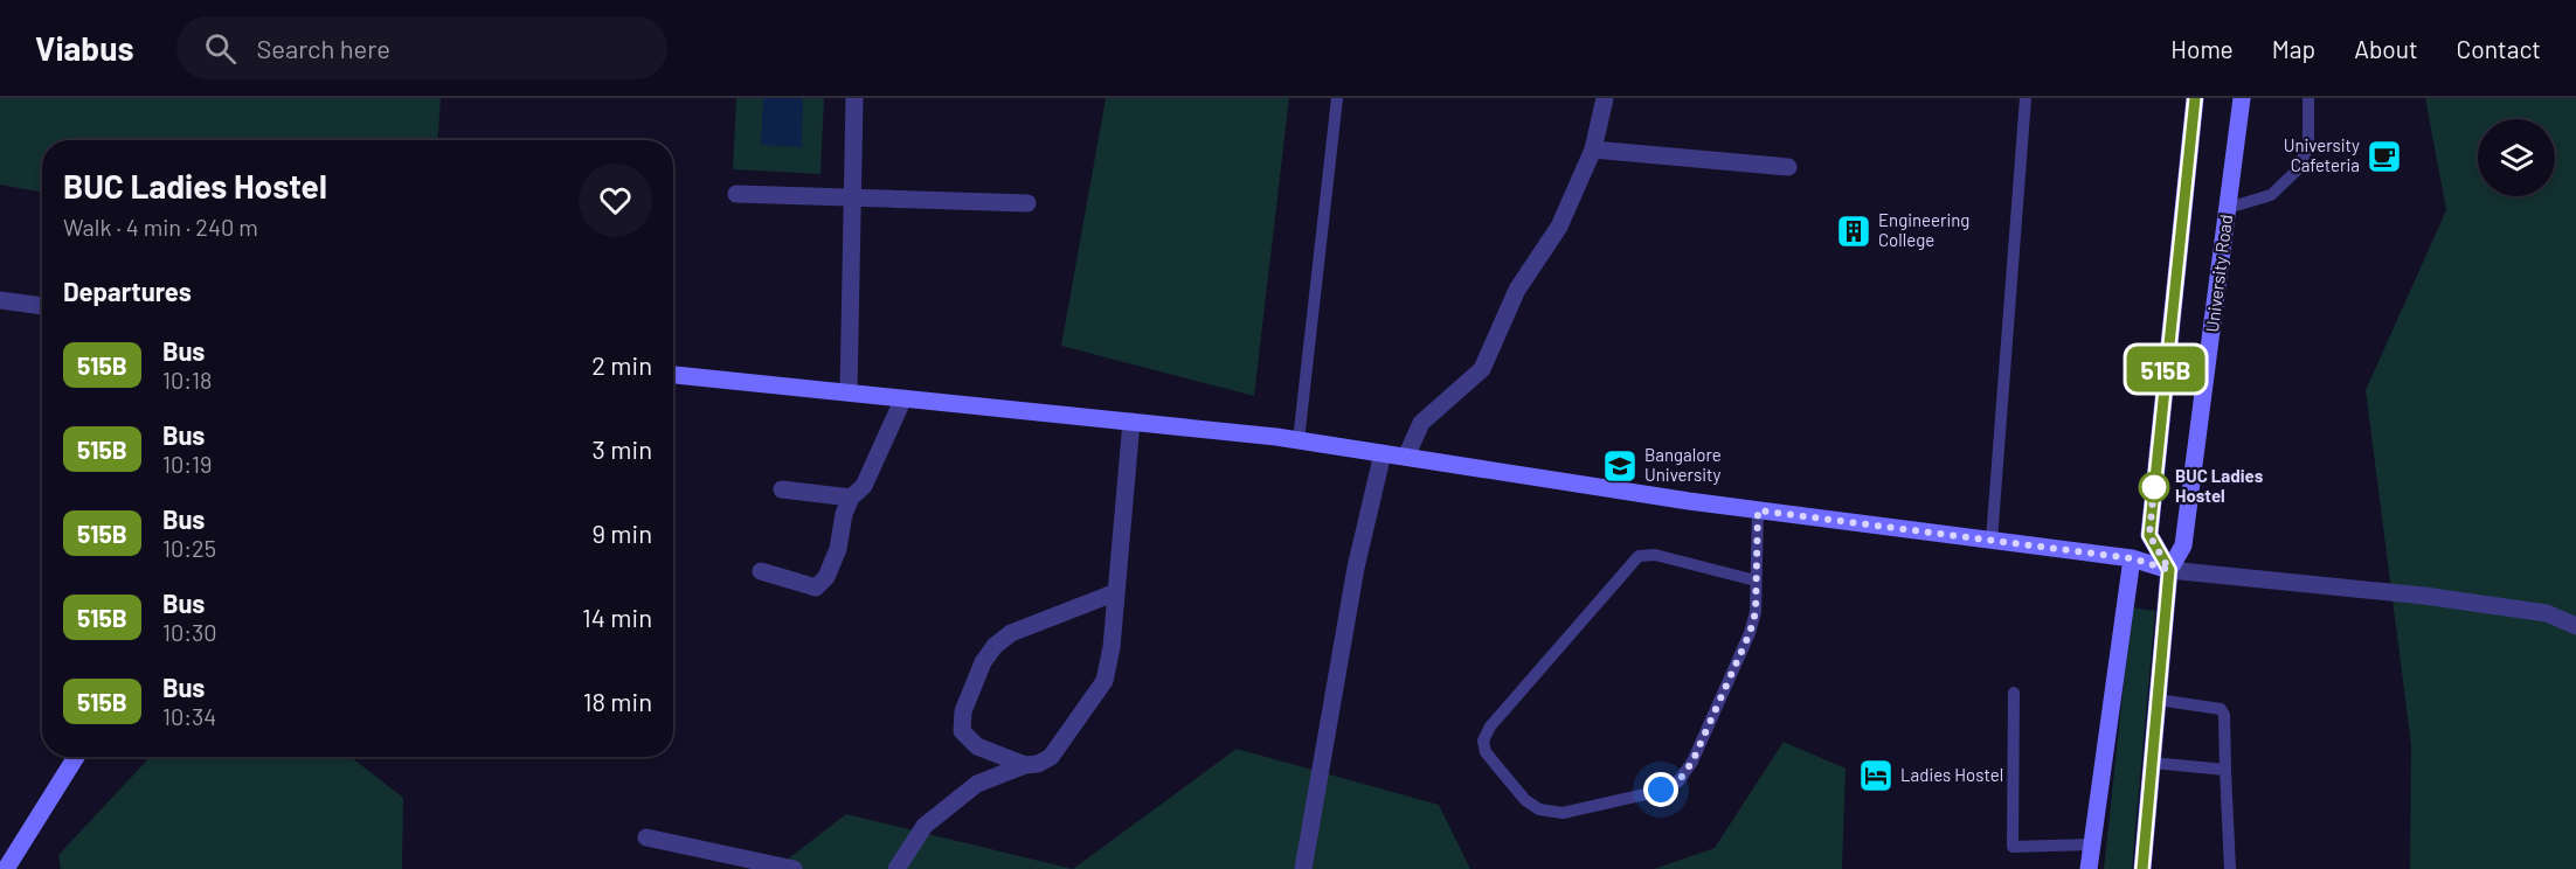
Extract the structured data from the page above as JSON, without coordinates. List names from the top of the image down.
{
  "streets": {
    "street": ["University Road"]
  },
  "places": {
    "cafe": ["University Cafeteria"],
    "building": ["Engineering College"],
    "school or university": ["Bangalore University"],
    "other": ["BUC Ladies Hostel"],
    "hotel": ["Ladies Hostel"]
  },
  "lines": ["bus line 515B"],
  "page": {
    "header": "Viabus",
    "search": "Search here",
    "nav": [
      "Home",
      "Map",
      "About",
      "Contact"
    ],
    "on_map": "515B",
    "heading": [
      ["BUC Ladies Hostel", "Walk · 4 min · 240 m"],
      "Departures"
    ],
    "list": [
      {
        "mark": "515B",
        "name": "Bus",
        "note": "10:18",
        "value": "2 min"
      },
      {
        "mark": "515B",
        "name": "Bus",
        "note": "10:19",
        "value": "3 min"
      },
      {
        "mark": "515B",
        "name": "Bus",
        "note": "10:25",
        "value": "9 min"
      },
      {
        "mark": "515B",
        "name": "Bus",
        "note": "10:30",
        "value": "14 min"
      },
      {
        "mark": "515B",
        "name": "Bus",
        "note": "10:34",
        "value": "18 min"
      }
    ]
  }
}
